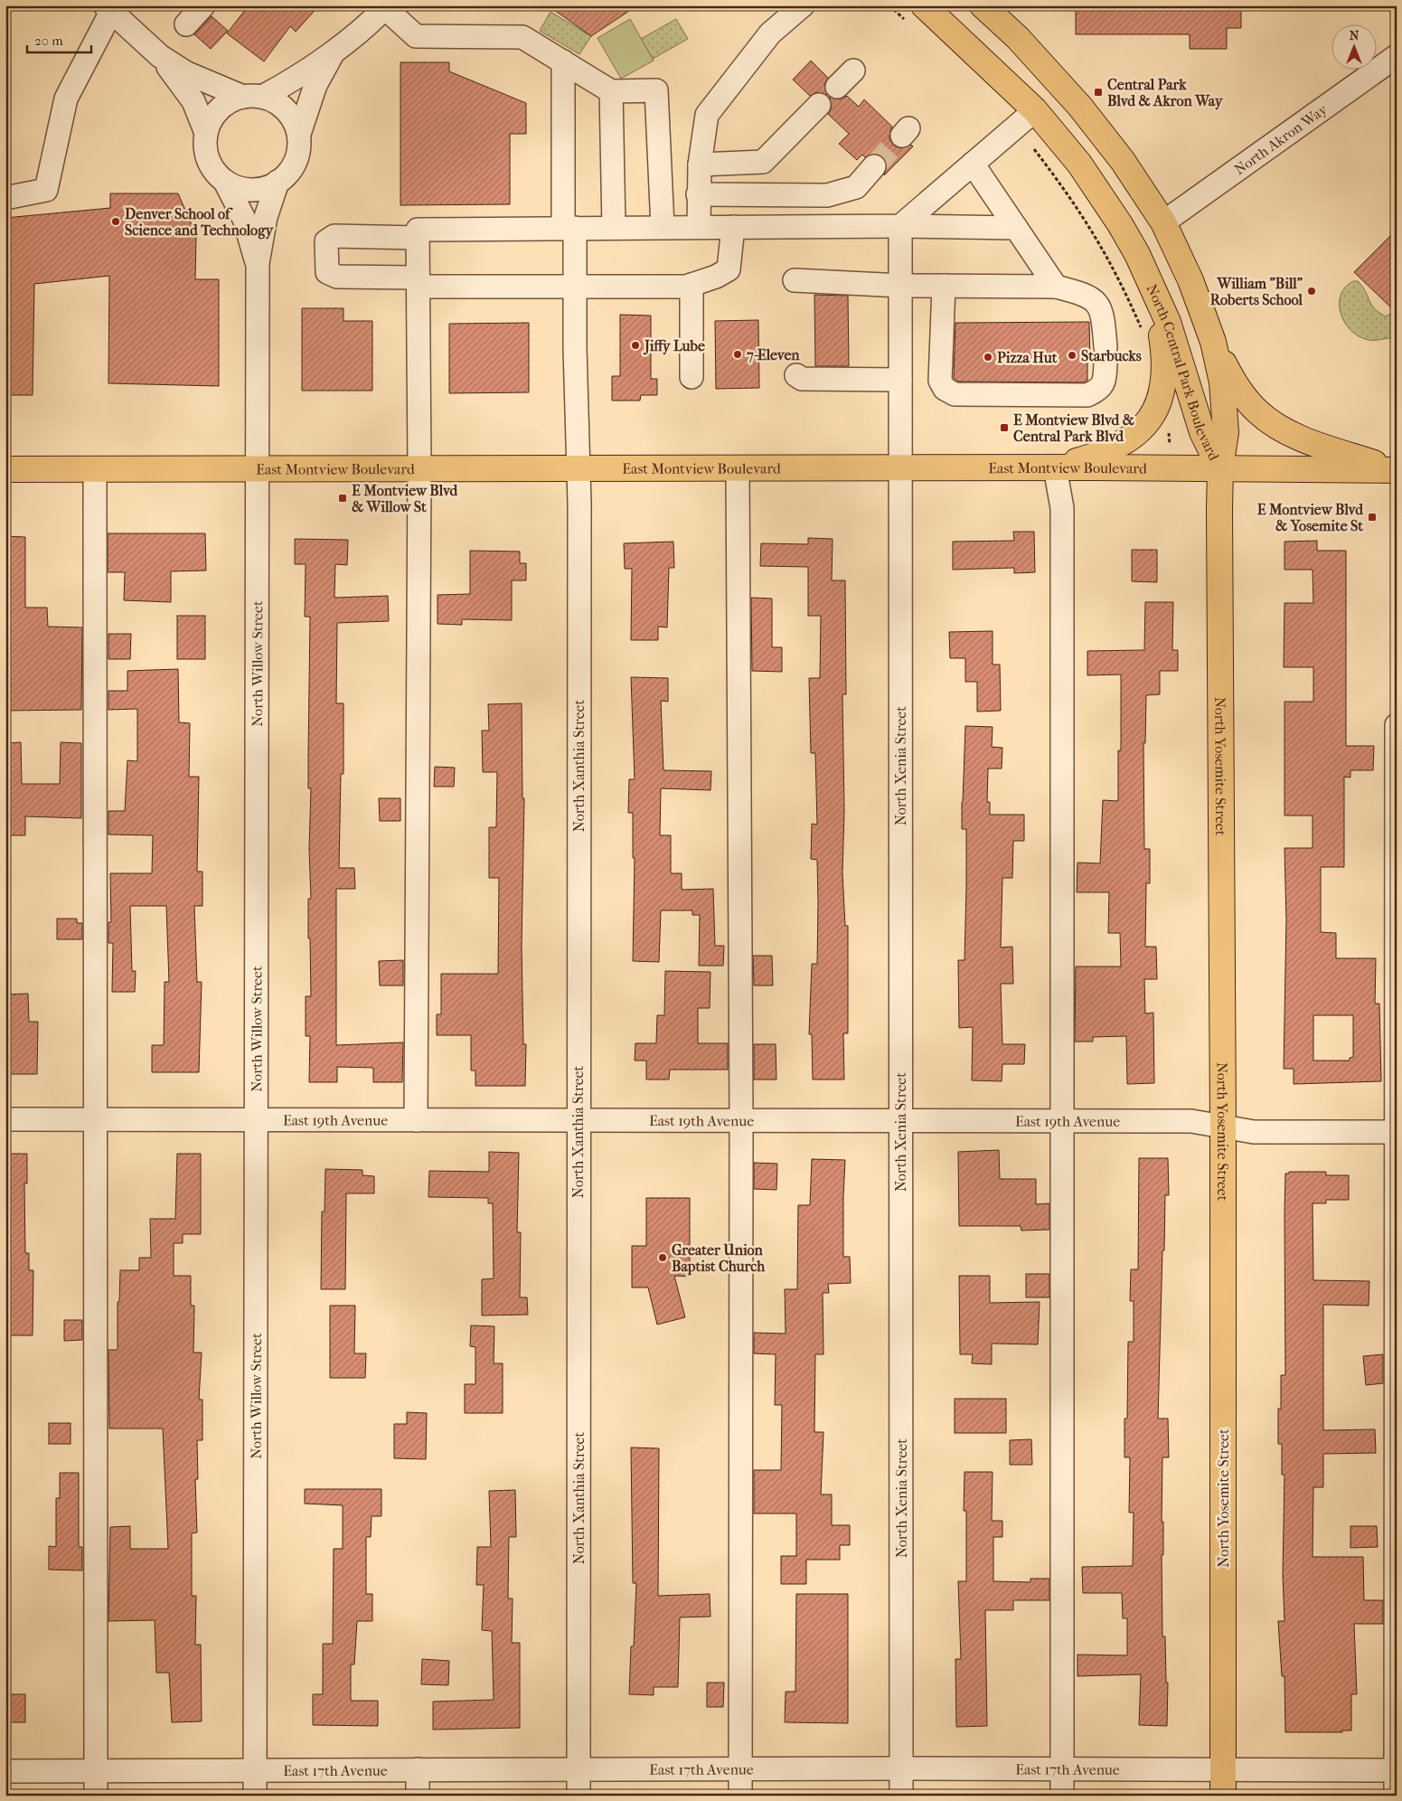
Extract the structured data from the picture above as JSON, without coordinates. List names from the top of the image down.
{
  "streets": {
    "main road": ["North Central Park Boulevard", "East Montview Boulevard", "North Yosemite Street"],
    "street": [
      "North Akron Way",
      "North Willow Street",
      "North Xanthia Street",
      "North Xenia Street",
      "East 19th Avenue",
      "East 17th Avenue"
    ]
  },
  "crossings": [
    ["North Akron Way", "North Central Park Boulevard"],
    ["North Central Park Boulevard", "East Montview Boulevard"],
    ["North Central Park Boulevard", "North Yosemite Street"],
    ["East Montview Boulevard", "North Willow Street"],
    ["East Montview Boulevard", "North Xanthia Street"],
    ["East Montview Boulevard", "North Xenia Street"],
    ["East Montview Boulevard", "North Yosemite Street"],
    ["North Willow Street", "East 19th Avenue"],
    ["North Willow Street", "East 17th Avenue"],
    ["North Xanthia Street", "East 19th Avenue"],
    ["North Xanthia Street", "East 17th Avenue"],
    ["North Xenia Street", "East 19th Avenue"],
    ["North Xenia Street", "East 17th Avenue"],
    ["North Yosemite Street", "East 19th Avenue"],
    ["North Yosemite Street", "East 17th Avenue"]
  ],
  "places": {
    "transit": [
      "Central Park Blvd & Akron Way",
      "E Montview Blvd & Central Park Blvd",
      "E Montview Blvd & Willow St",
      "E Montview Blvd & Yosemite St"
    ],
    "other": [
      "Denver School of Science and Technology",
      "William \"Bill\" Roberts School",
      "Jiffy Lube",
      "7-Eleven",
      "Starbucks",
      "Pizza Hut",
      "Greater Union Baptist Church"
    ]
  },
  "scale_bar": "20 m",
  "north": "top"
}
